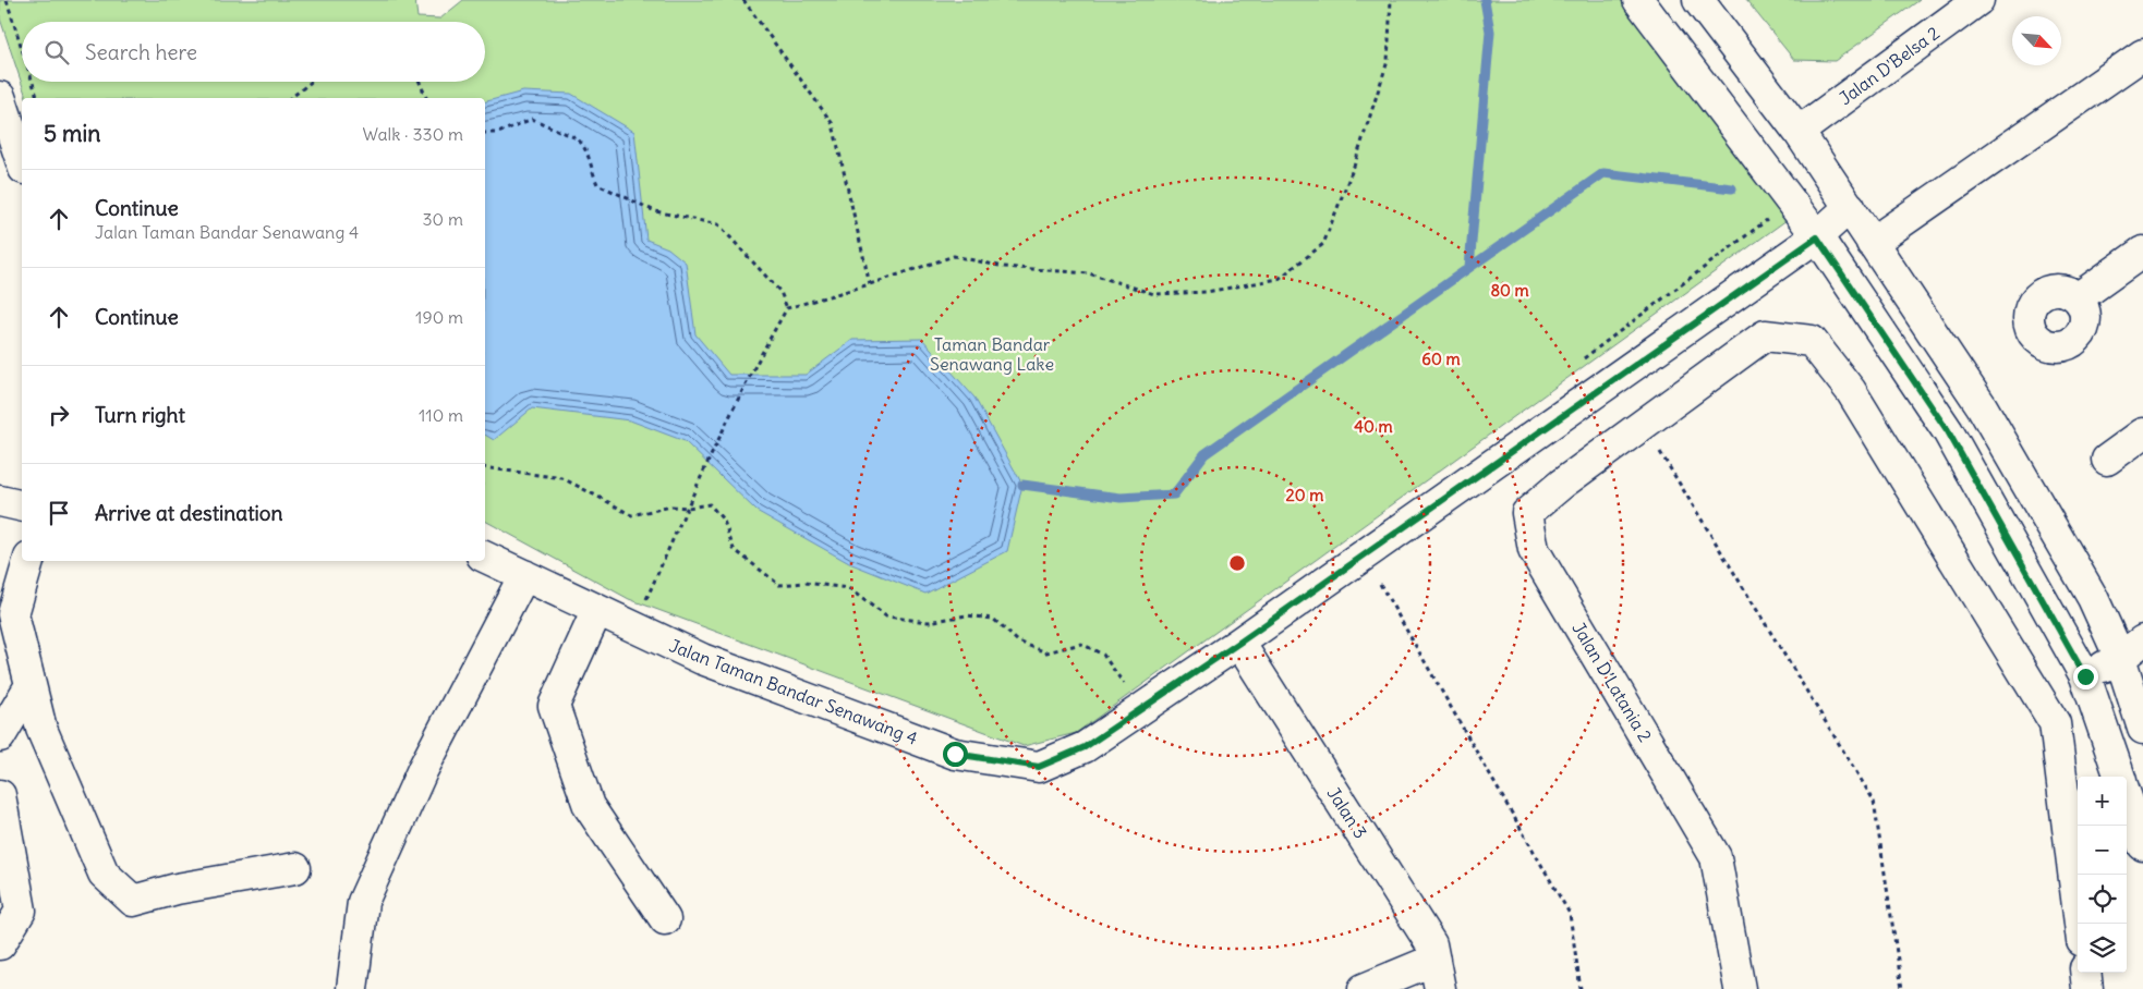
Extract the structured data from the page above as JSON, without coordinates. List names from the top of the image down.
{
  "streets": {
    "street": [
      "Jalan D'Belsa 2",
      "Jalan D’Latania 2",
      "Jalan Taman Bandar Senawang 4",
      "Jalan 3"
    ]
  },
  "crossings": [
    ["Jalan Taman Bandar Senawang 4", "Jalan 3"]
  ],
  "parks": ["Taman Bandar Senawang Lake"],
  "north": "bottom right",
  "page": {
    "search": "Search here",
    "heading": ["5 min", "Walk · 330 m"],
    "list": [
      ["Continue", "Jalan Taman Bandar Senawang 4", "30 m"],
      ["Continue", "190 m"],
      ["Turn right", "110 m"],
      "Arrive at destination"
    ],
    "map_buttons": ["+", "−"]
  },
  "rings": [
    "80 m",
    "60 m",
    "40 m",
    "20 m"
  ]
}
